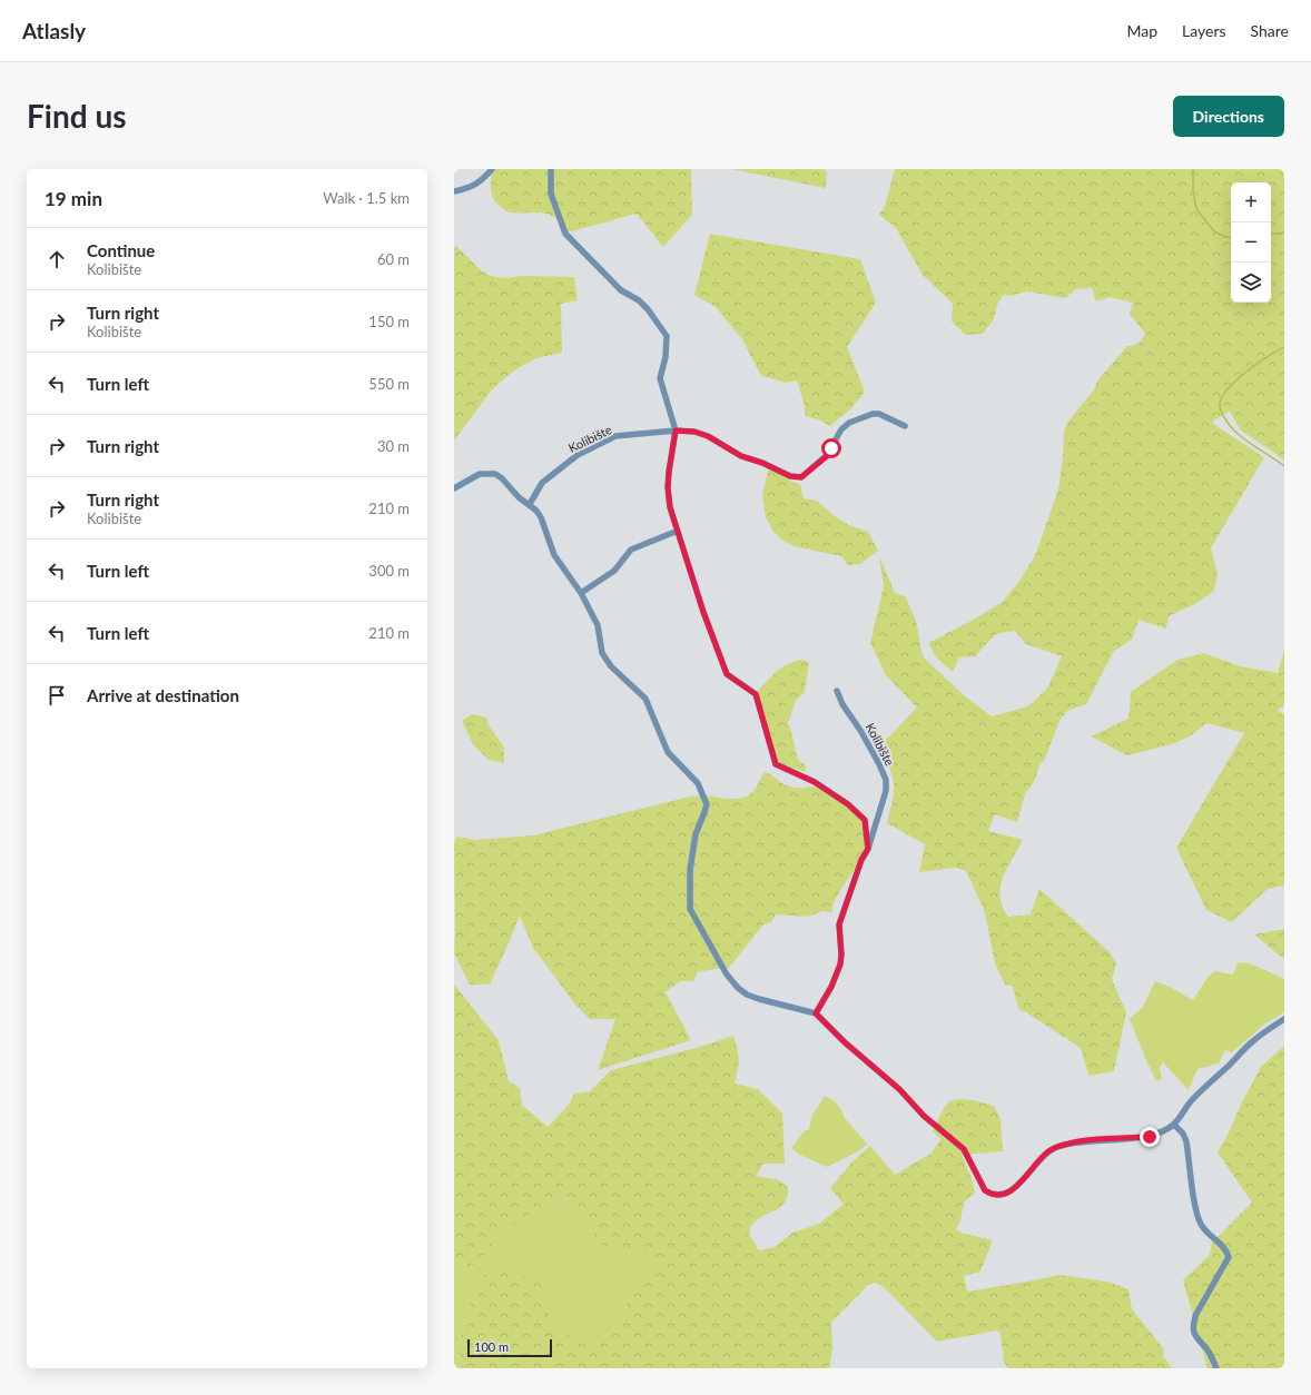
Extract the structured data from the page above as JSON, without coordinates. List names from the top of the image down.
{
  "streets": {
    "street": ["Kolibište"]
  },
  "scale_bar": "100 m",
  "page": {
    "header": "Atlasly",
    "nav": ["Map", "Layers", "Share"],
    "buttons": "Directions",
    "title": "Find us",
    "heading": ["19 min", "Walk · 1.5 km"],
    "map_buttons": ["+", "−"],
    "list": [
      ["Continue", "Kolibište", "60 m"],
      ["Turn right", "Kolibište", "150 m"],
      ["Turn left", "550 m"],
      ["Turn right", "30 m"],
      ["Turn right", "Kolibište", "210 m"],
      ["Turn left", "300 m"],
      ["Turn left", "210 m"],
      "Arrive at destination"
    ],
    "scale": "100 m"
  }
}
